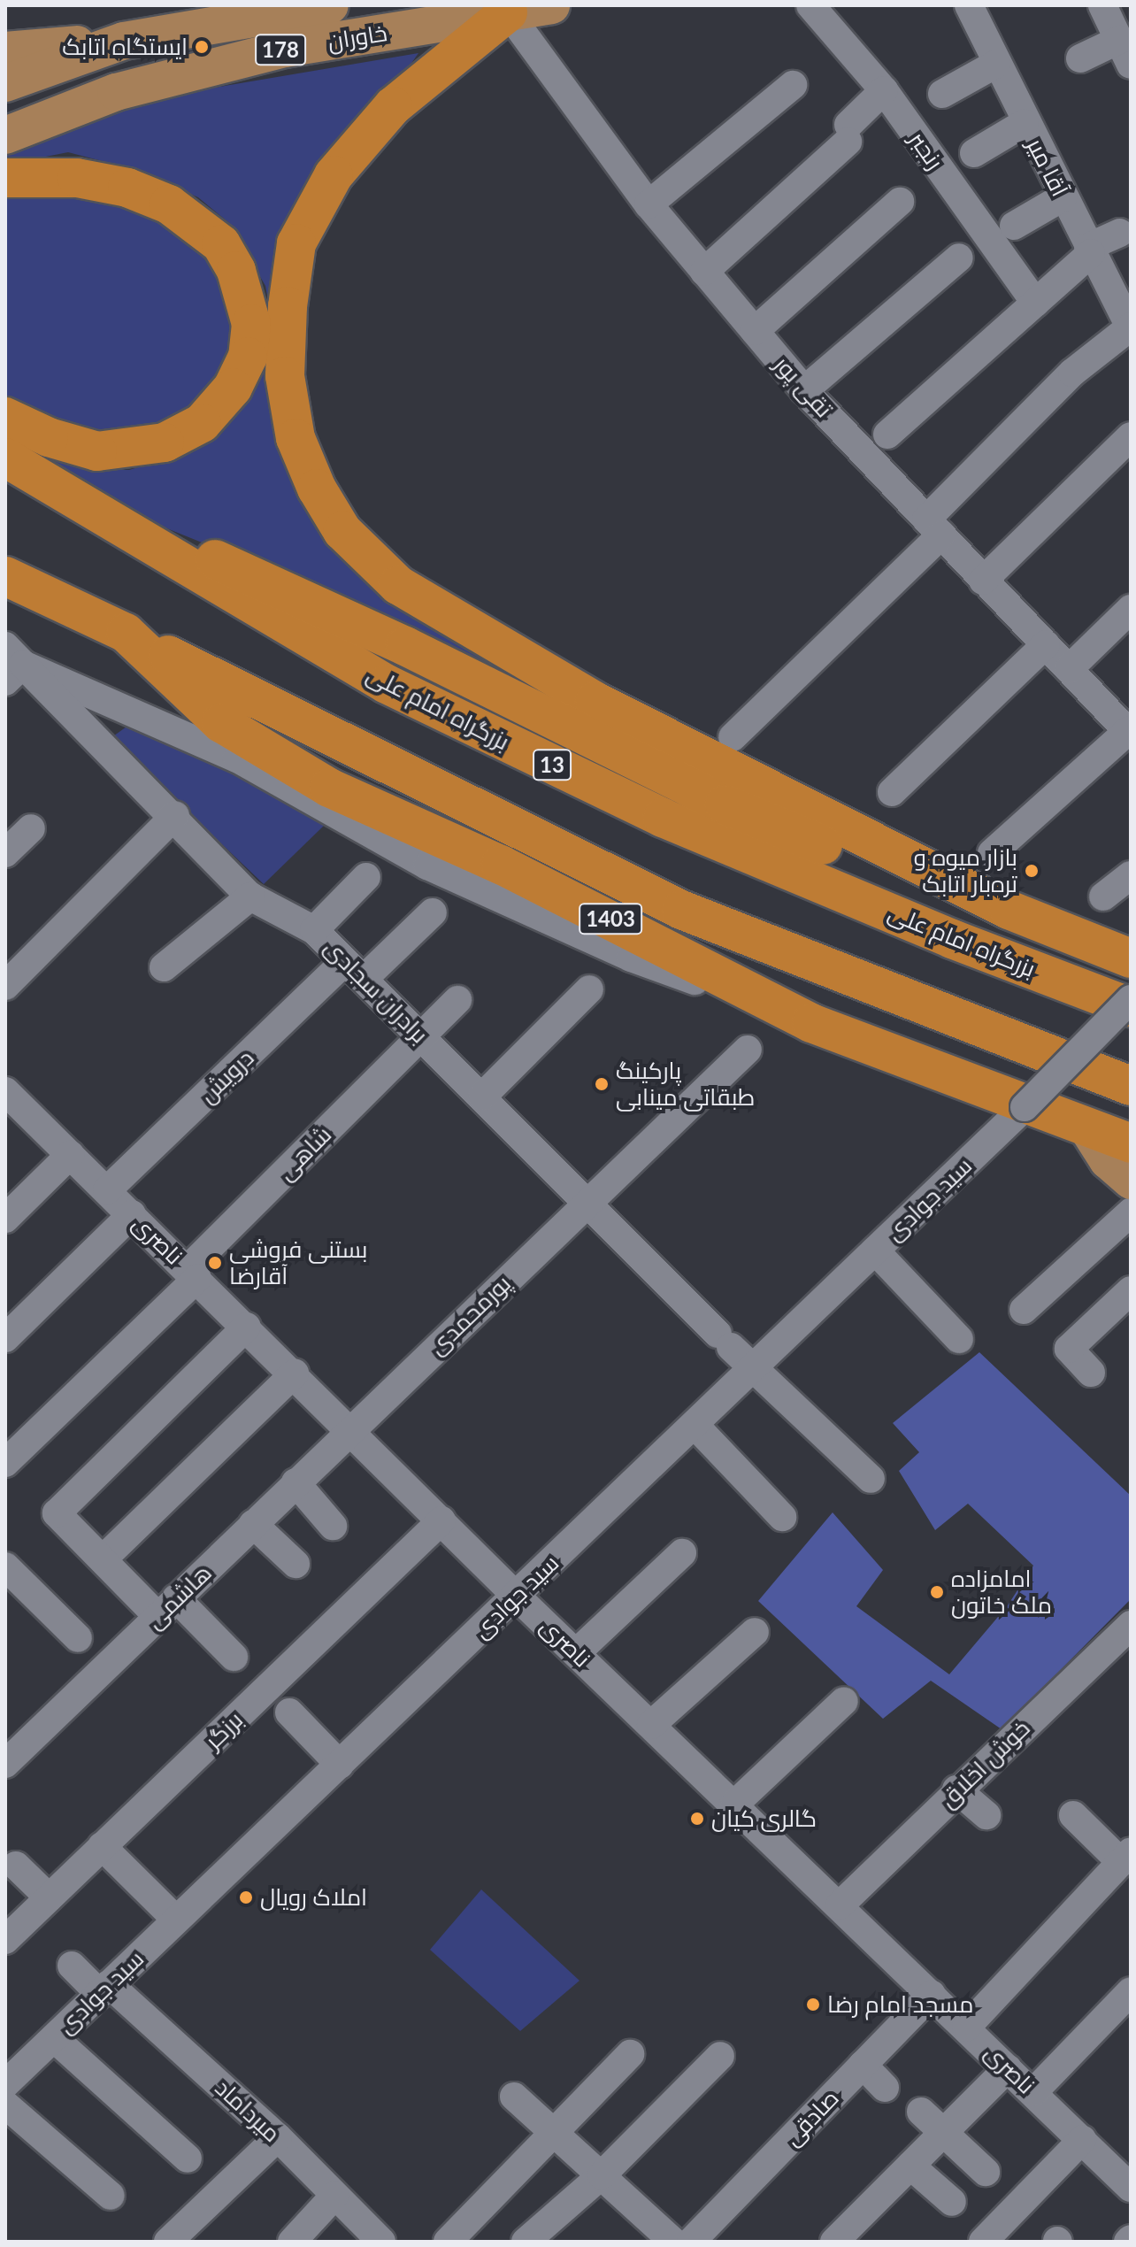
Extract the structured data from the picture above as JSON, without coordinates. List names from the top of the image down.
{
  "streets": {
    "highway": ["بزرگراه امام علی", "13", "1403"],
    "main road": ["خاوران", "178"],
    "street": [
      "رنجبر",
      "آقا میر",
      "تقی پور",
      "برادران سجادی",
      "درویش",
      "شاهی",
      "سید جوادی",
      "ناصری",
      "پورمحمدی",
      "هاشمی",
      "برزگر",
      "خوش اخلاق",
      "میرداماد",
      "صادقی"
    ]
  },
  "crossings": [
    ["خاوران", "تقی پور"],
    ["1403", "سید جوادی"],
    ["برادران سجادی", "درویش"],
    ["برادران سجادی", "شاهی"],
    ["برادران سجادی", "سید جوادی"],
    ["برادران سجادی", "پورمحمدی"],
    ["درویش", "ناصری"],
    ["شاهی", "ناصری"],
    ["سید جوادی", "ناصری"],
    ["سید جوادی", "میرداماد"],
    ["ناصری", "پورمحمدی"],
    ["ناصری", "هاشمی"],
    ["ناصری", "برزگر"],
    ["ناصری", "خوش اخلاق"],
    ["ناصری", "صادقی"],
    ["پورمحمدی", "هاشمی"]
  ],
  "places": [
    "ایستگاه اتابک",
    "بازار میوه و تره‌بار اتابک",
    "پارکینگ طبقاتی مینابی",
    "بستنی فروشی آقارضا",
    "امامزاده ملک خاتون",
    "گالری کیان",
    "املاک رویال",
    "مسجد امام رضا"
  ]
}
